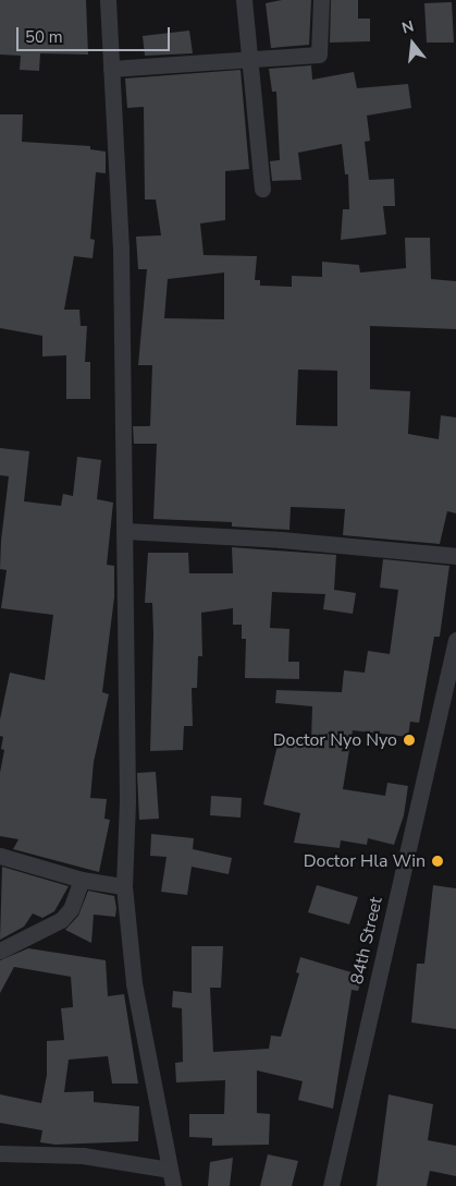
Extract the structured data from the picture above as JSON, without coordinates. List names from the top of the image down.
{
  "streets": {
    "street": ["84th Street"]
  },
  "places": ["Doctor Nyo Nyo", "Doctor Hla Win"],
  "scale_bar": "50 m",
  "north": "top"
}
